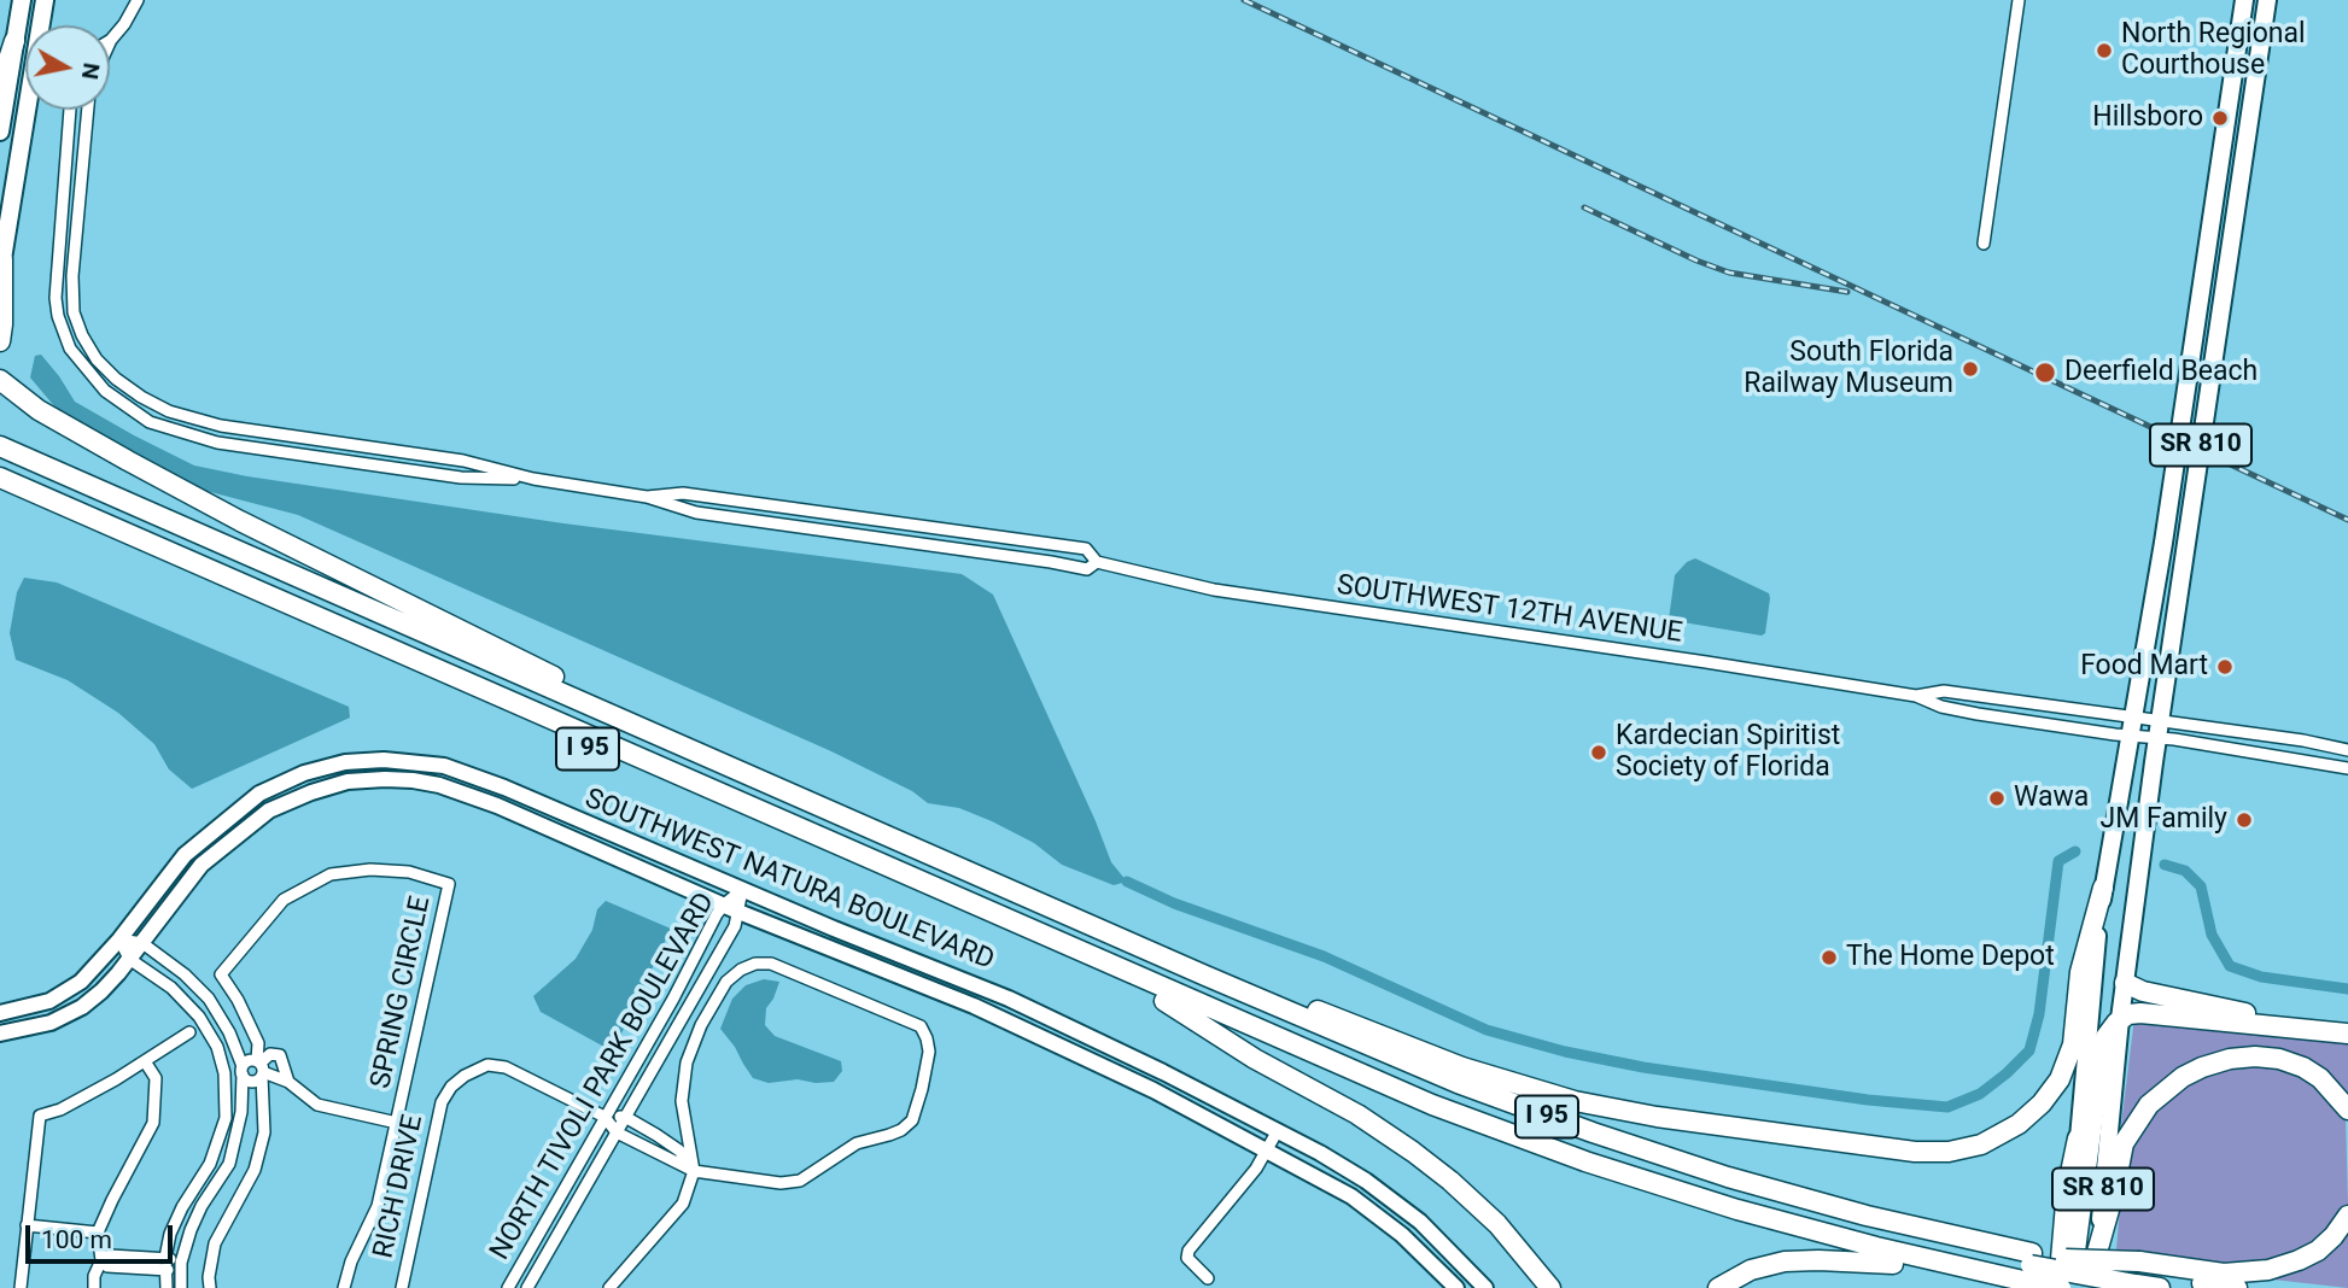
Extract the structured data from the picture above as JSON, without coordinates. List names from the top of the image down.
{
  "streets": {
    "highway": ["I 95"],
    "main road": ["SR 810"],
    "street": [
      "SOUTHWEST 12TH AVENUE",
      "SOUTHWEST NATURA BOULEVARD",
      "SPRING CIRCLE",
      "NORTH TIVOLI PARK BOULEVARD",
      "RICH DRIVE"
    ]
  },
  "crossings": [
    ["SR 810", "SOUTHWEST 12TH AVENUE"],
    ["SR 810", "I 95"],
    ["SOUTHWEST NATURA BOULEVARD", "NORTH TIVOLI PARK BOULEVARD"],
    ["NORTH TIVOLI PARK BOULEVARD", "RICH DRIVE"]
  ],
  "places": [
    "North Regional Courthouse",
    "Hillsboro",
    "South Florida Railway Museum",
    "Deerfield Beach",
    "Food Mart",
    "Kardecian Spiritist Society of Florida",
    "Wawa",
    "JM Family",
    "The Home Depot"
  ],
  "scale_bar": "100 m",
  "north": "right"
}
